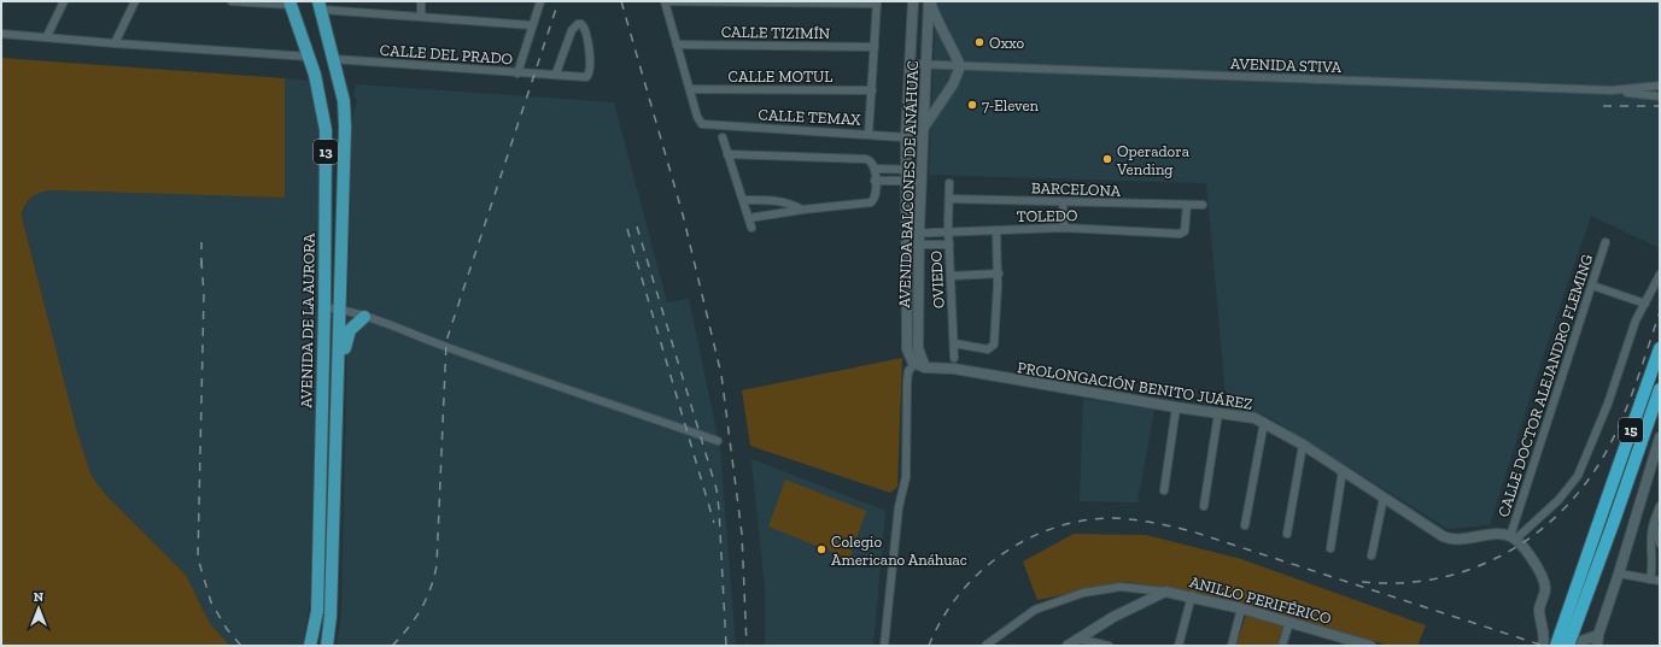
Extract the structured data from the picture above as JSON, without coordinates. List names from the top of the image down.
{
  "streets": {
    "highway": ["15"],
    "main road": ["13", "AVENIDA DE LA AURORA"],
    "street": [
      "CALLE TIZIMÍN",
      "CALLE DEL PRADO",
      "AVENIDA STIVA",
      "CALLE MOTUL",
      "CALLE TEMAX",
      "AVENIDA BALCONES DE ANÁHUAC",
      "BARCELONA",
      "TOLEDO",
      "OVIEDO",
      "PROLONGACIÓN BENITO JUÁREZ",
      "CALLE DOCTOR ALEJANDRO FLEMING",
      "ANILLO PERIFÉRICO"
    ]
  },
  "crossings": [
    ["CALLE DEL PRADO", "AVENIDA DE LA AURORA"],
    ["AVENIDA STIVA", "AVENIDA BALCONES DE ANÁHUAC"],
    ["CALLE MOTUL", "CALLE TEMAX"],
    ["CALLE TEMAX", "AVENIDA BALCONES DE ANÁHUAC"],
    ["AVENIDA BALCONES DE ANÁHUAC", "TOLEDO"],
    ["AVENIDA BALCONES DE ANÁHUAC", "PROLONGACIÓN BENITO JUÁREZ"],
    ["BARCELONA", "TOLEDO"],
    ["BARCELONA", "OVIEDO"],
    ["TOLEDO", "OVIEDO"],
    ["PROLONGACIÓN BENITO JUÁREZ", "CALLE DOCTOR ALEJANDRO FLEMING"]
  ],
  "places": [
    "Oxxo",
    "7-Eleven",
    "Operadora Vending",
    "Colegio Americano Anáhuac"
  ],
  "north": "top"
}
